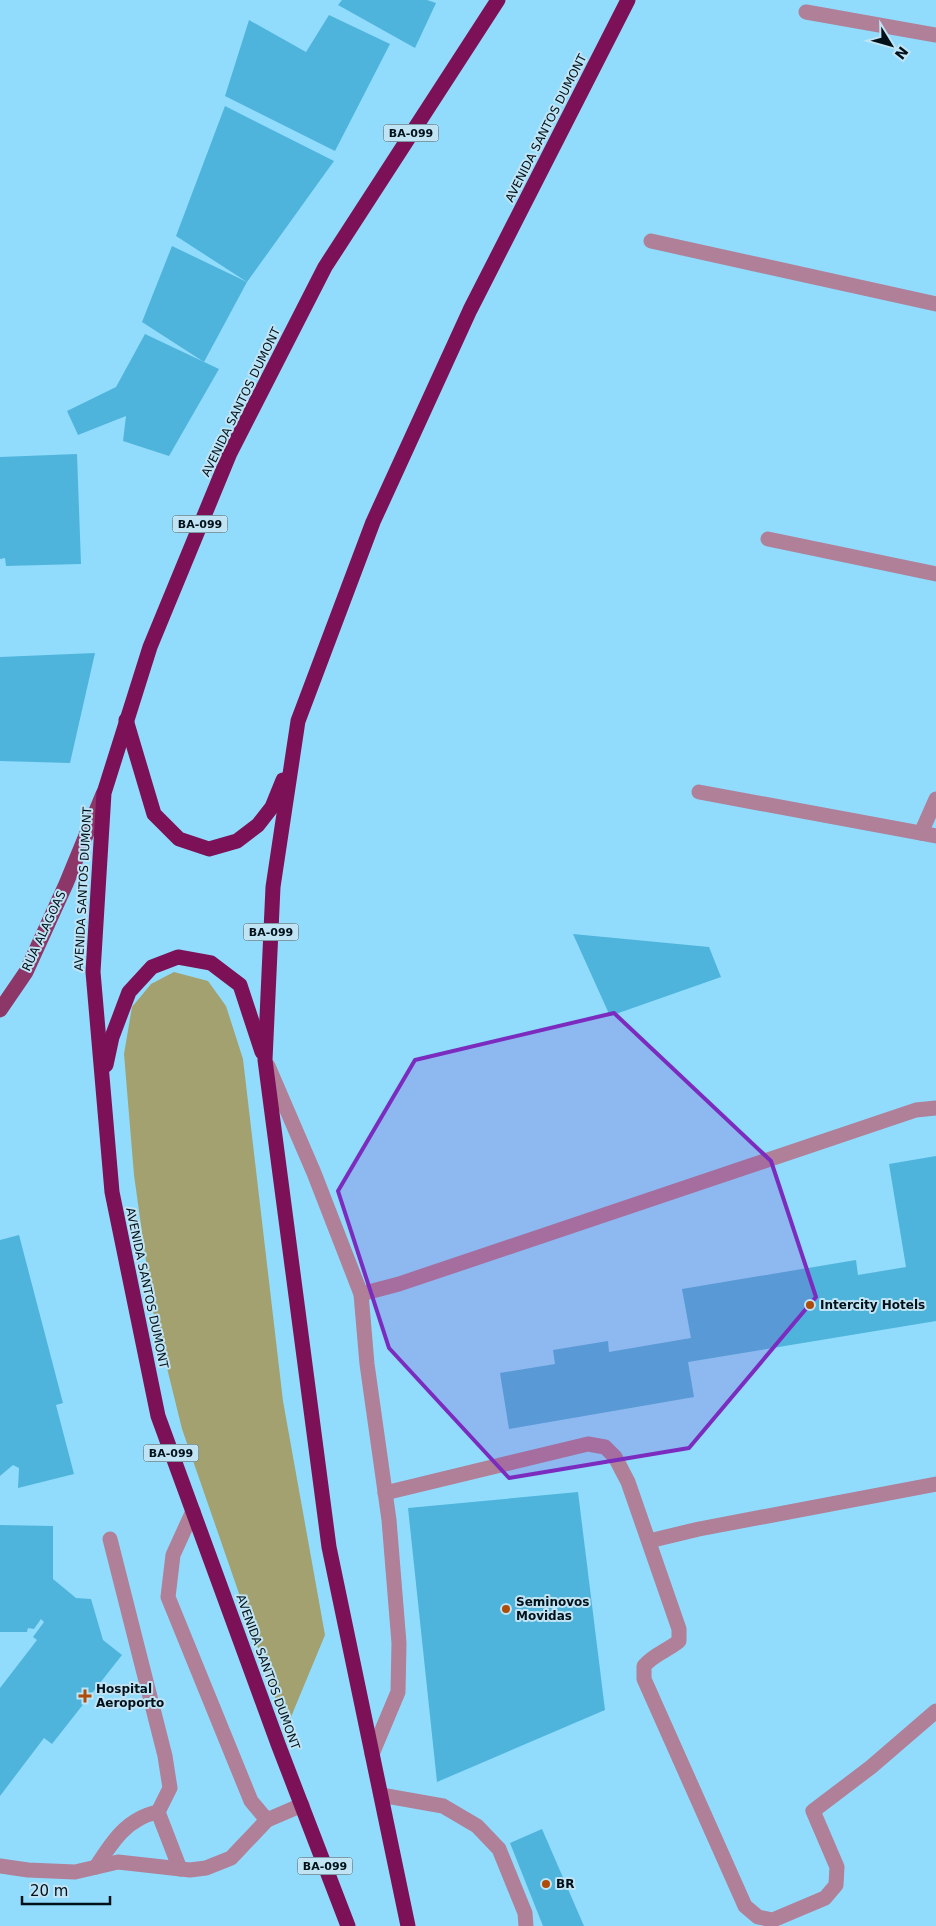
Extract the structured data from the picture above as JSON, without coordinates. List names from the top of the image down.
{
  "streets": {
    "highway": ["AVENIDA SANTOS DUMONT", "BA-099"],
    "main road": ["RUA ALAGOAS"]
  },
  "crossings": [
    ["AVENIDA SANTOS DUMONT", "RUA ALAGOAS"]
  ],
  "places": {
    "other": ["Intercity Hotels", "Seminovos Movidas", "BR"],
    "health": ["Hospital Aeroporto"]
  },
  "scale_bar": "20 m",
  "north": "bottom right"
}
